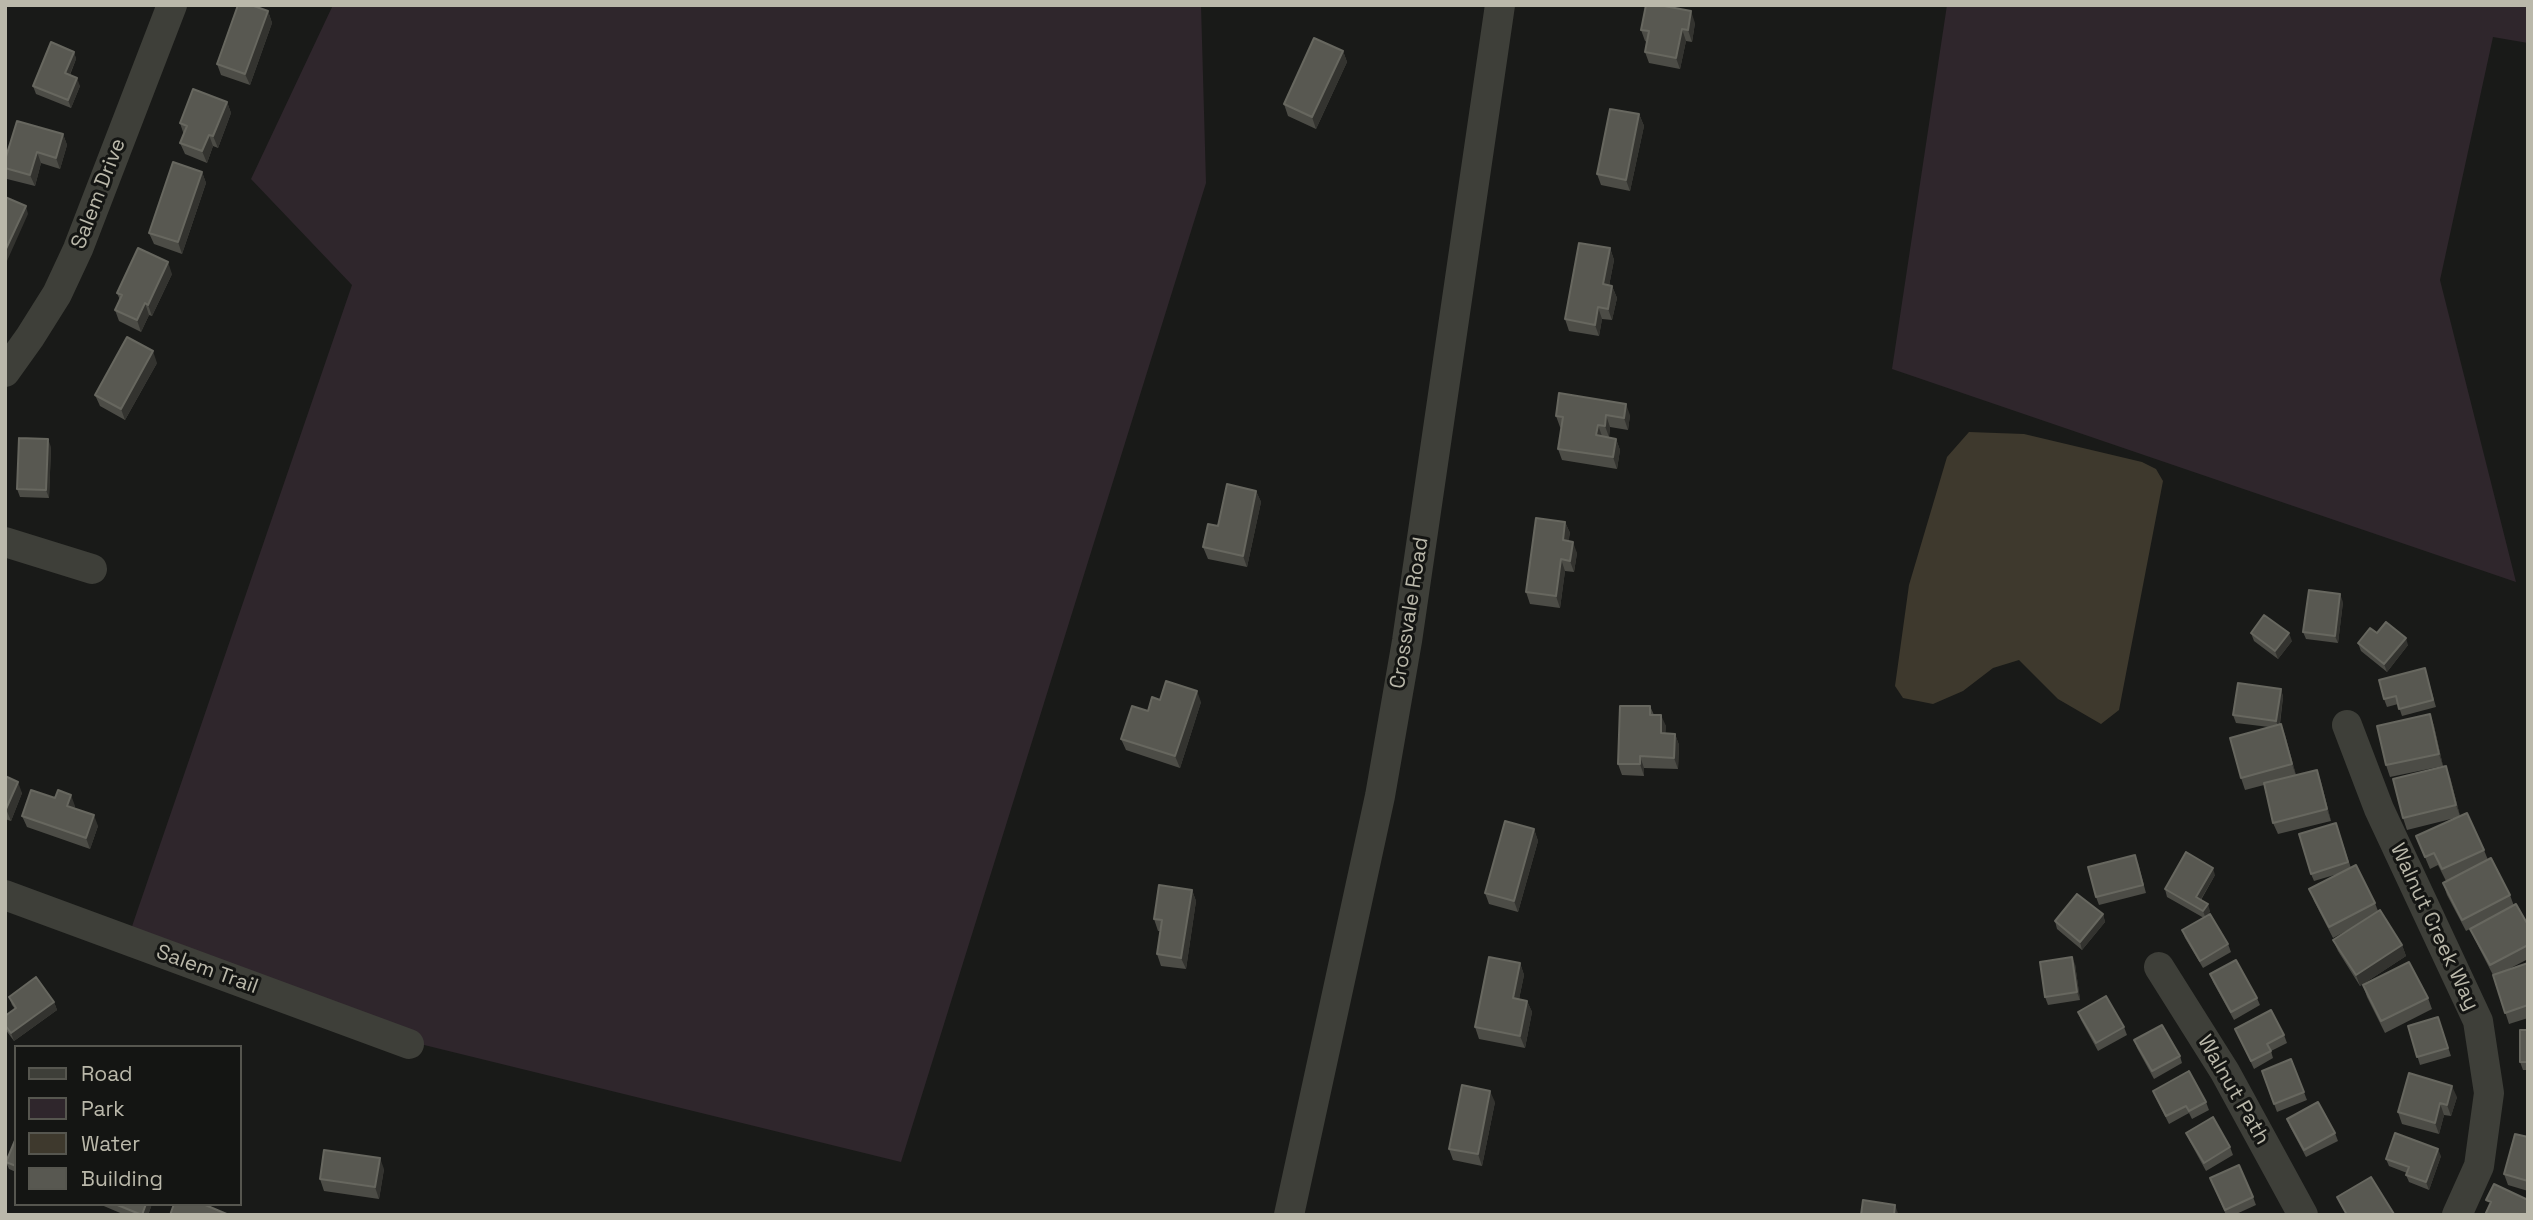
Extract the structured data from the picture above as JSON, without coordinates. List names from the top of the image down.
{
  "streets": {
    "street": [
      "Salem Drive",
      "Crossvale Road",
      "Walnut Creek Way",
      "Salem Trail",
      "Walnut Path"
    ]
  },
  "legend": [
    "Road",
    "Park",
    "Water",
    "Building"
  ]
}
